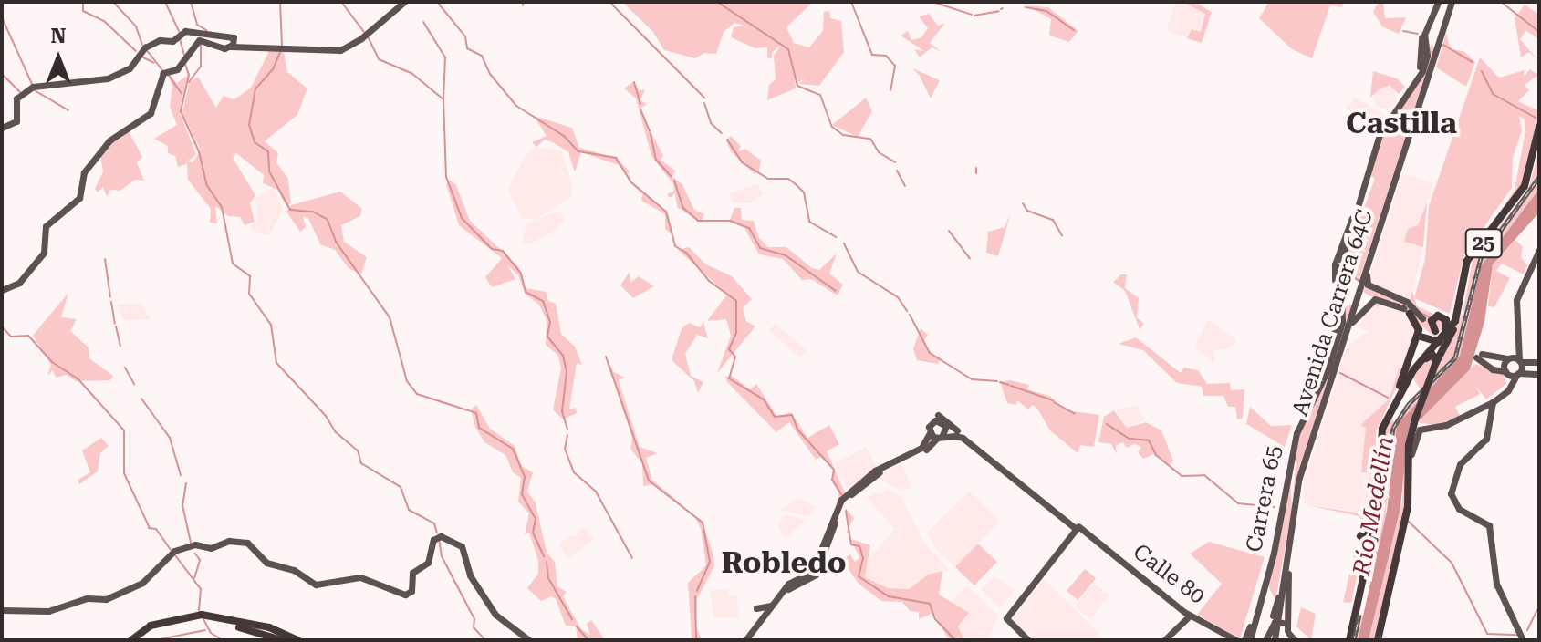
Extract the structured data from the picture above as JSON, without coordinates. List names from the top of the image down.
{
  "streets": {
    "highway": ["25"],
    "main road": ["Avenida Carrera 64C", "Carrera 65", "Calle 80"]
  },
  "districts": ["Castilla", "Robledo"],
  "water": ["Río Medellín"],
  "north": "top"
}
